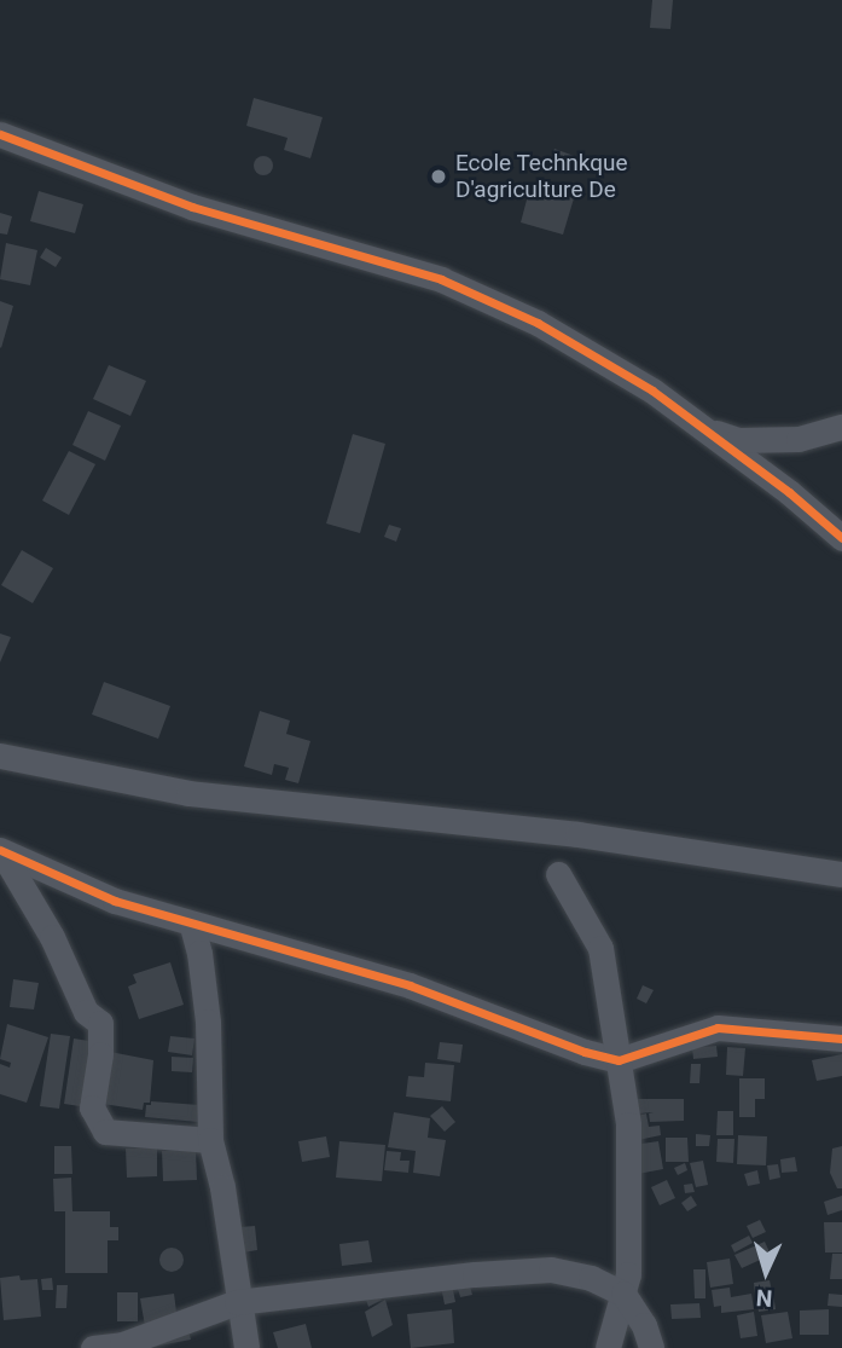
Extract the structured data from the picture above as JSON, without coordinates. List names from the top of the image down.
{
  "places": ["Ecole Technkque D'agriculture De"],
  "north": "bottom"
}
